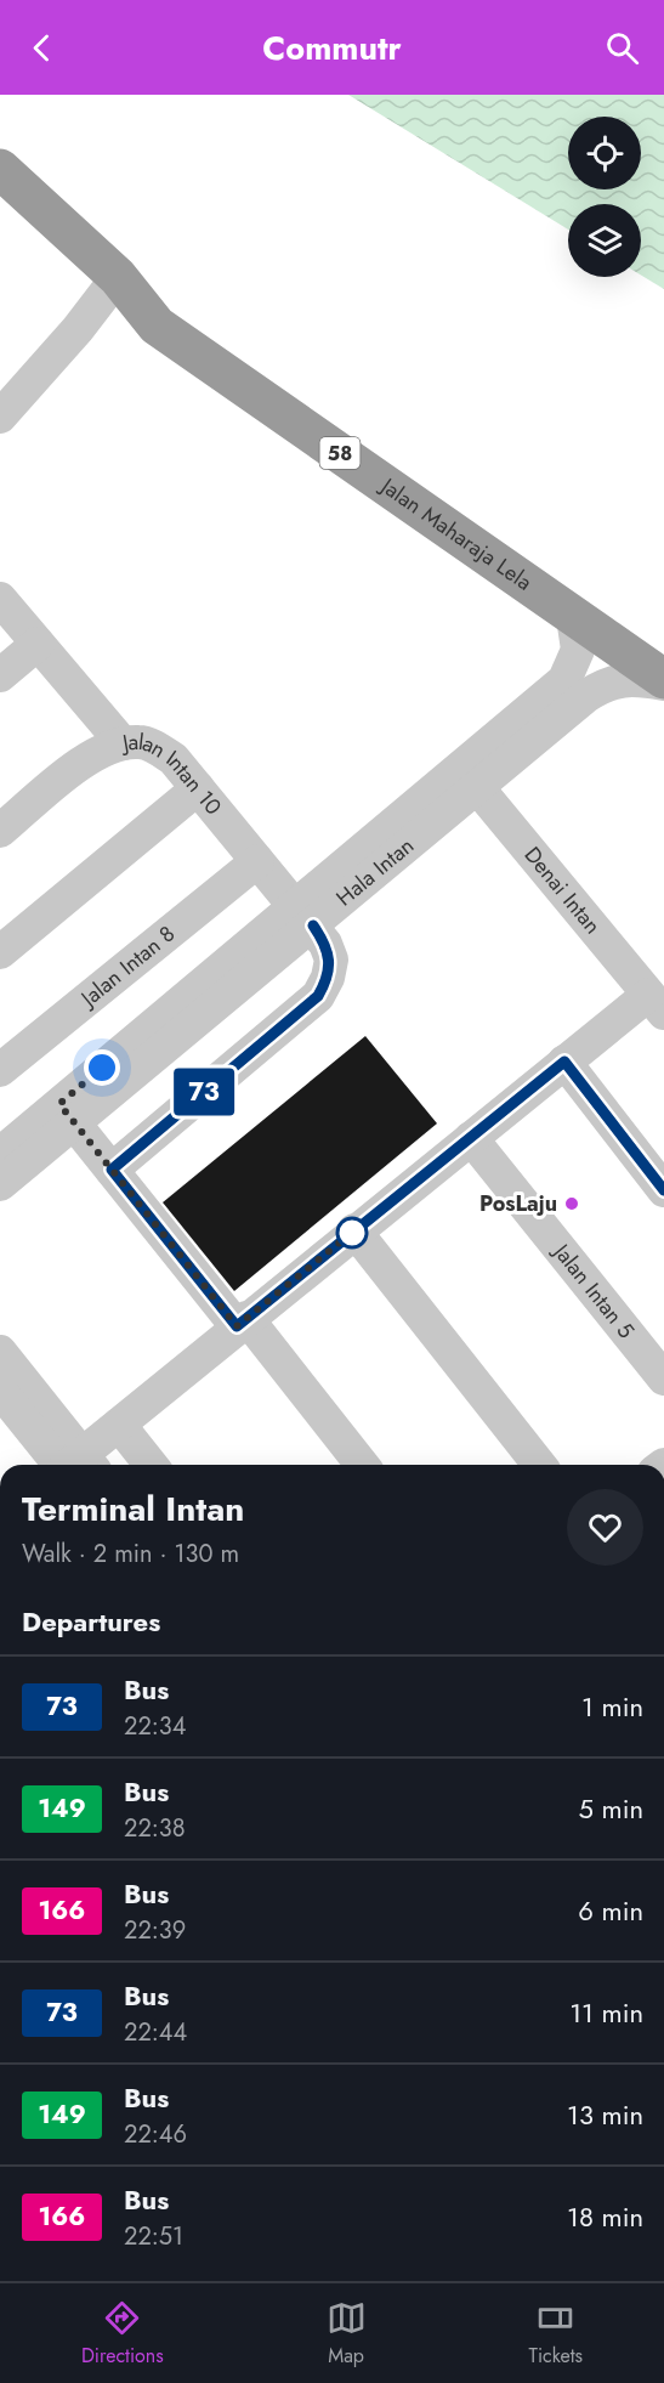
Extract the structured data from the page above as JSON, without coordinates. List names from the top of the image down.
{
  "streets": {
    "highway": ["58", "Jalan Maharaja Lela"],
    "street": [
      "Jalan Intan 10",
      "Hala Intan",
      "Denai Intan",
      "Jalan Intan 8",
      "Jalan Intan 5"
    ]
  },
  "crossings": [
    ["Jalan Maharaja Lela", "Hala Intan"],
    ["Jalan Intan 10", "Hala Intan"],
    ["Jalan Intan 10", "Jalan Intan 8"],
    ["Hala Intan", "Denai Intan"]
  ],
  "places": ["PosLaju"],
  "lines": ["bus line 73"],
  "page": {
    "header": "Commutr",
    "on_map": "73",
    "heading": [
      ["Terminal Intan", "Walk · 2 min · 130 m"],
      "Departures"
    ],
    "list": [
      {
        "mark": "73",
        "name": "Bus",
        "note": "22:34",
        "value": "1 min"
      },
      {
        "mark": "149",
        "name": "Bus",
        "note": "22:38",
        "value": "5 min"
      },
      {
        "mark": "166",
        "name": "Bus",
        "note": "22:39",
        "value": "6 min"
      },
      {
        "mark": "73",
        "name": "Bus",
        "note": "22:44",
        "value": "11 min"
      },
      {
        "mark": "149",
        "name": "Bus",
        "note": "22:46",
        "value": "13 min"
      },
      {
        "mark": "166",
        "name": "Bus",
        "note": "22:51",
        "value": "18 min"
      }
    ],
    "tabs": ["Directions", "Map", "Tickets"]
  }
}
